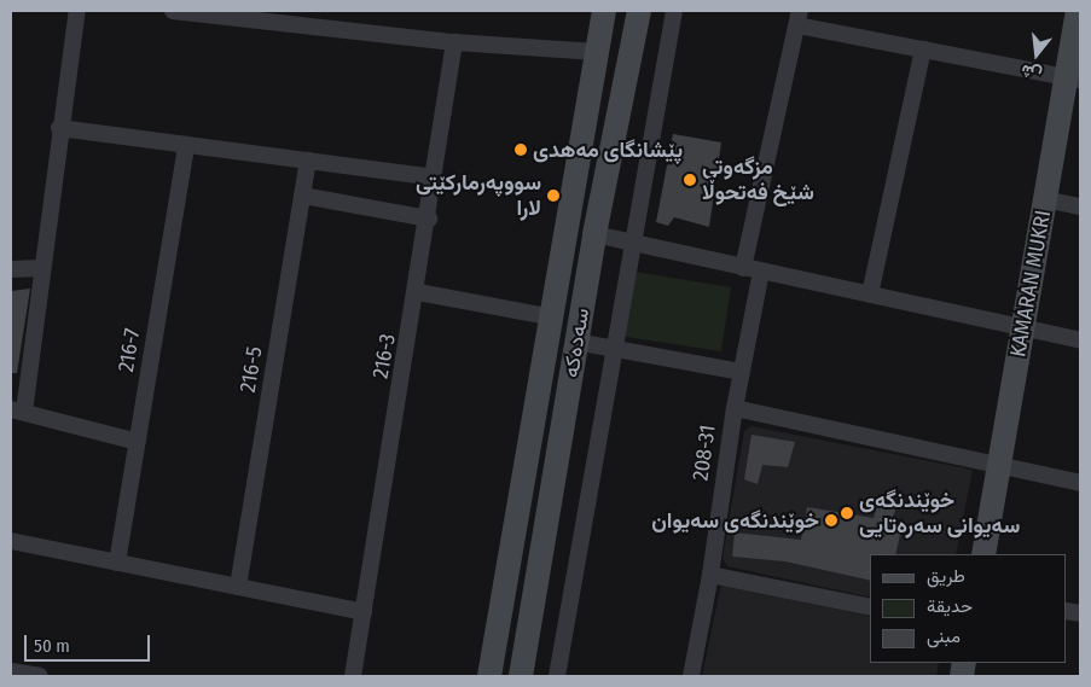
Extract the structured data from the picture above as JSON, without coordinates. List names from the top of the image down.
{
  "streets": {
    "main road": ["KAMARAN MUKRI", "سەدەکە"],
    "street": [
      "216-7",
      "216-3",
      "216-5",
      "208-31"
    ]
  },
  "places": [
    "پێشانگای مەهدی",
    "مزگەوتی شێخ فەتحوڵا",
    "سووپەرمارکێتی لارا",
    "خوێندنگەی سەیوانی سەرەتایی",
    "خوێندنگەی سەیوان"
  ],
  "legend": ["طريق", "حديقة", "مبنى"],
  "scale_bar": "50 m",
  "north": "bottom"
}
